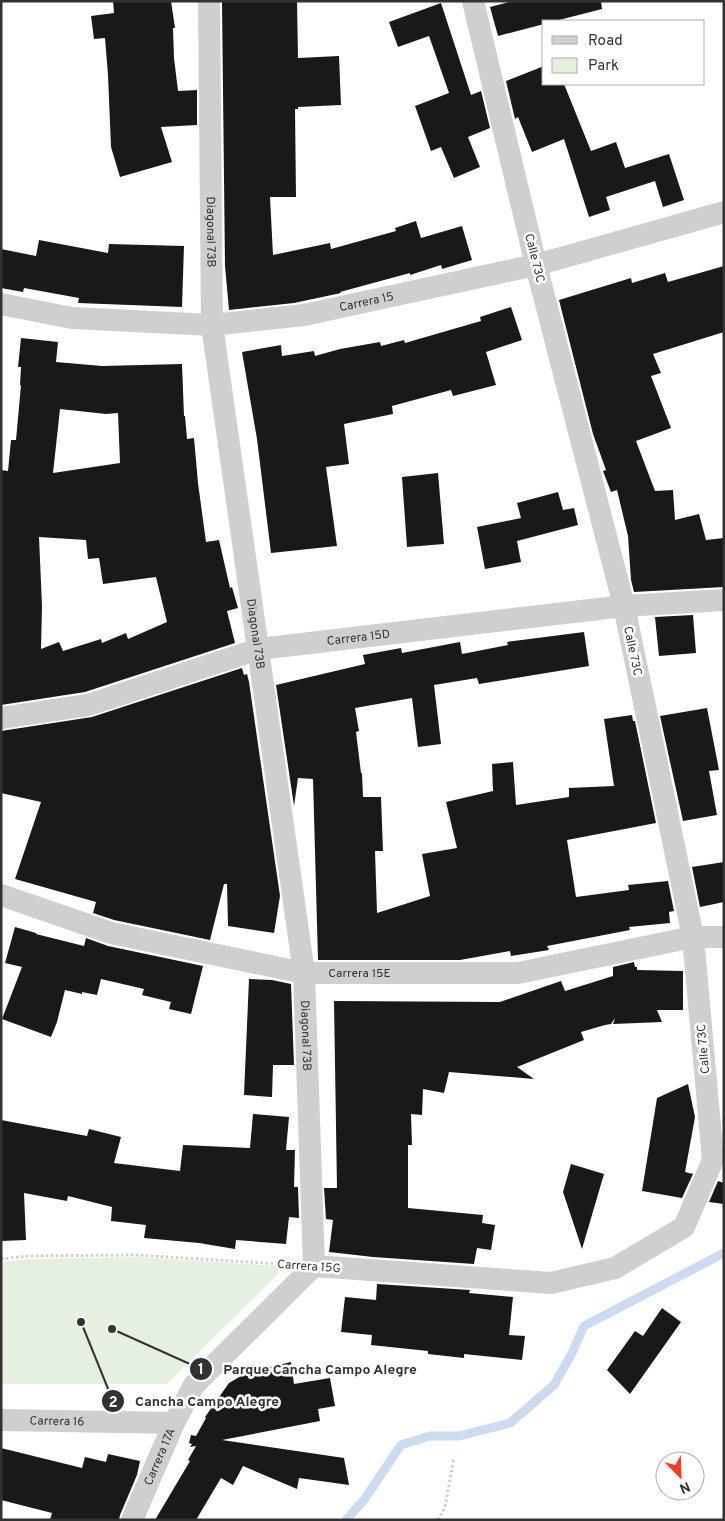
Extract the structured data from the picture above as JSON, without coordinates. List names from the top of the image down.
{
  "streets": {
    "street": [
      "Diagonal 73B",
      "Calle 73C",
      "Carrera 15",
      "Carrera 15D",
      "Carrera 15E",
      "Carrera 15G",
      "Carrera 16",
      "Carrera 17A"
    ]
  },
  "crossings": [
    ["Diagonal 73B", "Carrera 15"],
    ["Diagonal 73B", "Carrera 15D"],
    ["Diagonal 73B", "Carrera 15E"],
    ["Diagonal 73B", "Carrera 15G"],
    ["Diagonal 73B", "Carrera 17A"],
    ["Calle 73C", "Carrera 15"],
    ["Calle 73C", "Carrera 15D"],
    ["Calle 73C", "Carrera 15E"],
    ["Calle 73C", "Carrera 15G"],
    ["Carrera 15G", "Carrera 17A"],
    ["Carrera 16", "Carrera 17A"]
  ],
  "places": ["Cancha Campo Alegre", "Parque Cancha Campo Alegre"],
  "legend": ["Road", "Park"],
  "north": "bottom right"
}
